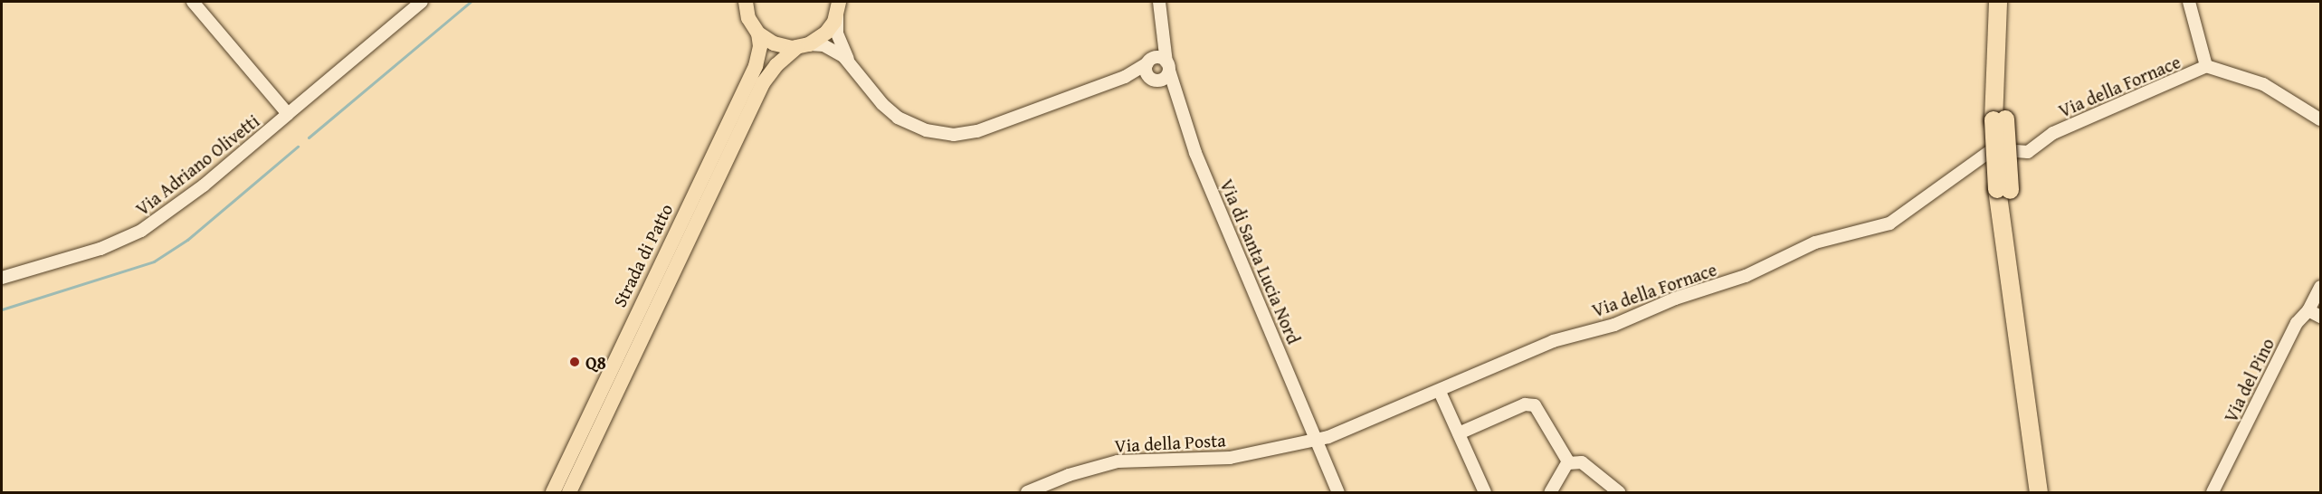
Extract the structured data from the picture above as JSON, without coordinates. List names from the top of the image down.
{
  "streets": {
    "main road": ["Strada di Patto"],
    "street": [
      "Via della Fornace",
      "Via Adriano Olivetti",
      "Via di Santa Lucia Nord",
      "Via del Pino",
      "Via della Posta"
    ]
  },
  "crossings": [
    ["Via della Fornace", "Via di Santa Lucia Nord"],
    ["Via della Fornace", "Via della Posta"],
    ["Via di Santa Lucia Nord", "Via della Posta"]
  ],
  "places": ["Q8"]
}
